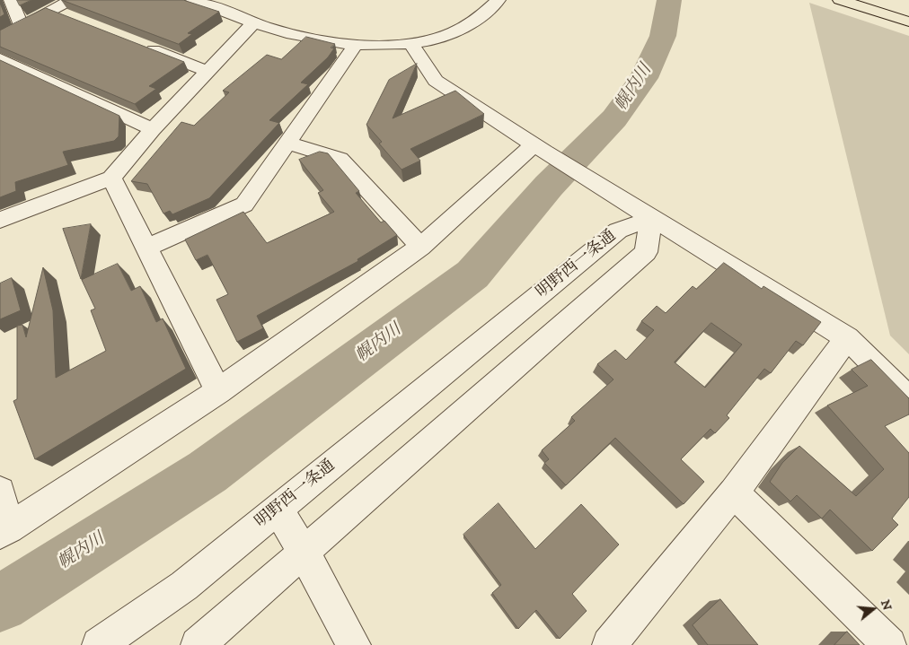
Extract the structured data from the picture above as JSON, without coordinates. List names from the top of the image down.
{
  "streets": {
    "street": ["明野西一条通"]
  },
  "water": ["幌内川"],
  "north": "right"
}
